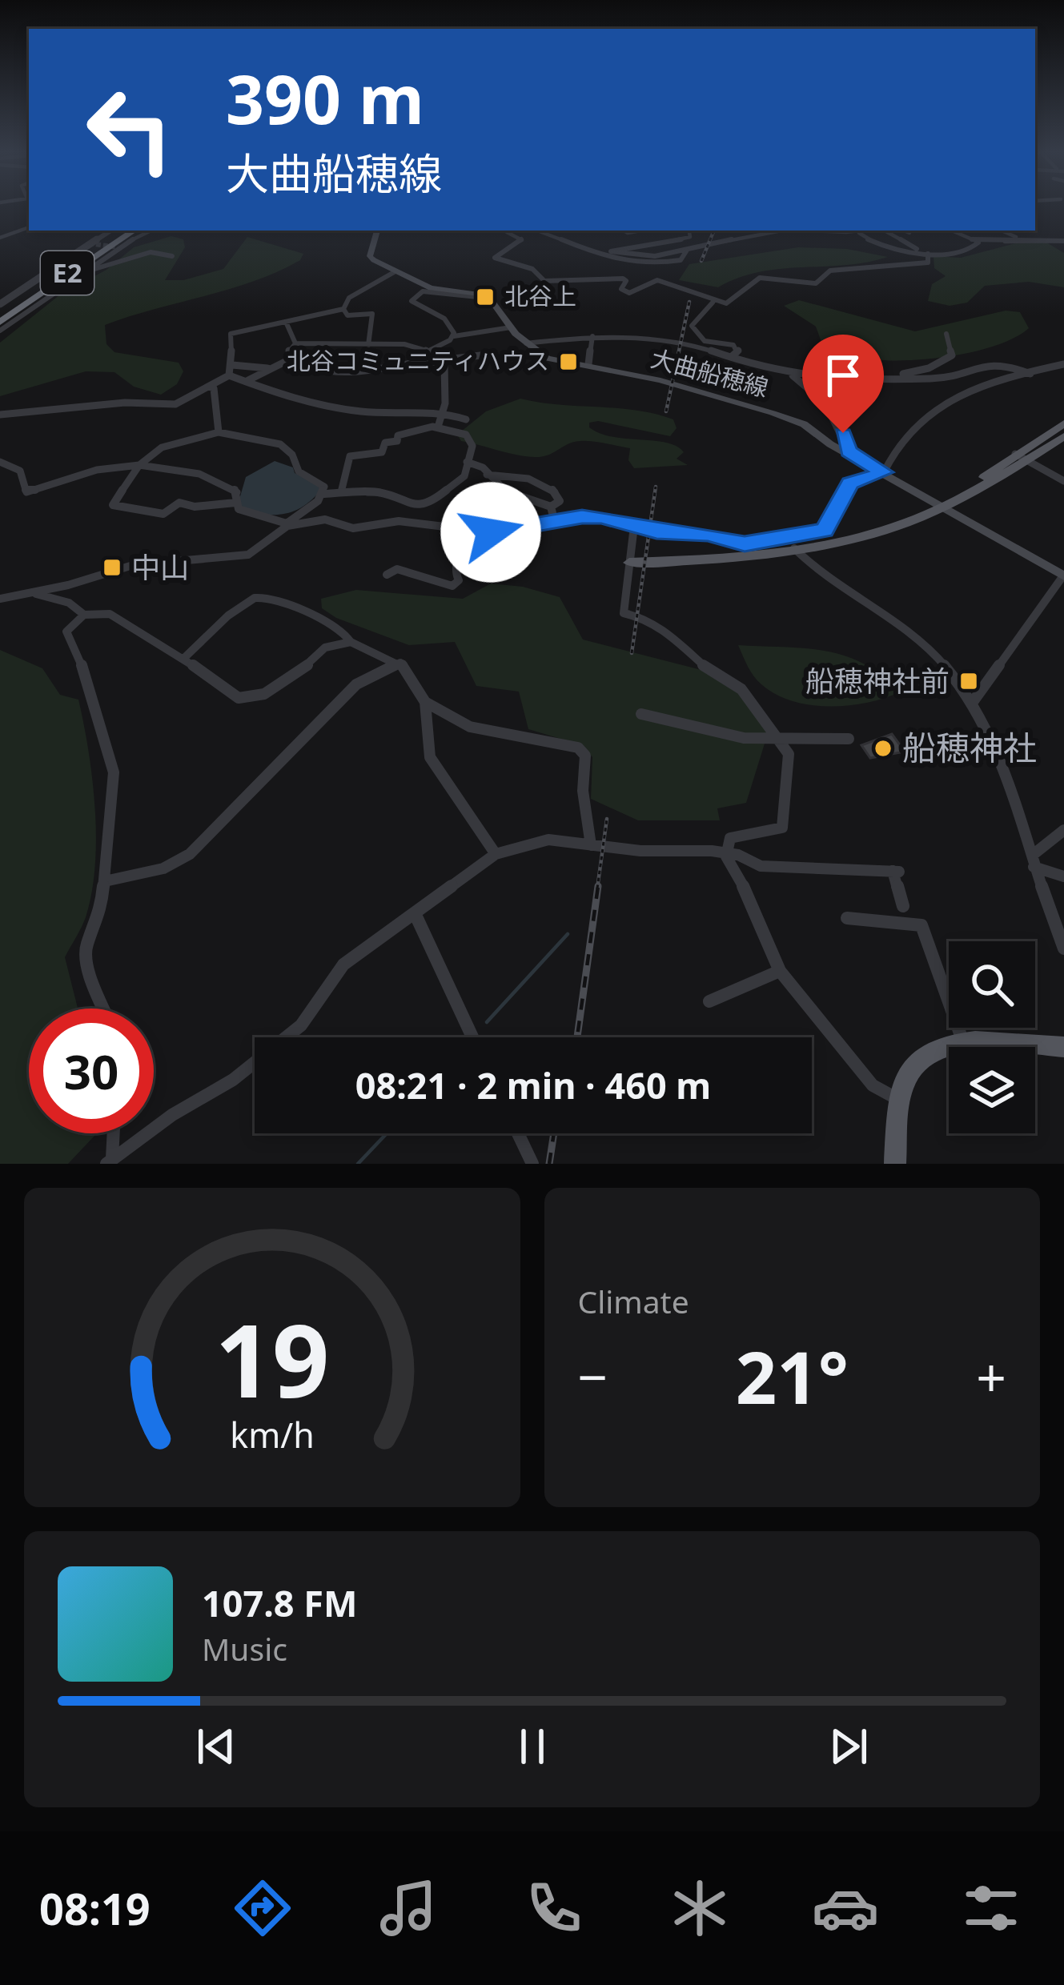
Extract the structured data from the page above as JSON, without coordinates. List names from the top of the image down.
{
  "streets": {
    "highway": ["E2"],
    "main road": ["大曲船穂線"]
  },
  "places": {
    "transit": [
      "北谷上",
      "北谷コミュニティハウス",
      "中山",
      "船穂神社前"
    ],
    "other": ["船穂神社"]
  },
  "page": {
    "turn": ["390 m", "大曲船穂線"],
    "limit": "30",
    "trip": "08:21 · 2 min · 460 m",
    "tile": "Climate",
    "heat": ["−", "21°", "+"],
    "song": ["107.8 FM", "Music"],
    "tabs": "08:19",
    "gauge": ["19", "km/h"]
  }
}
